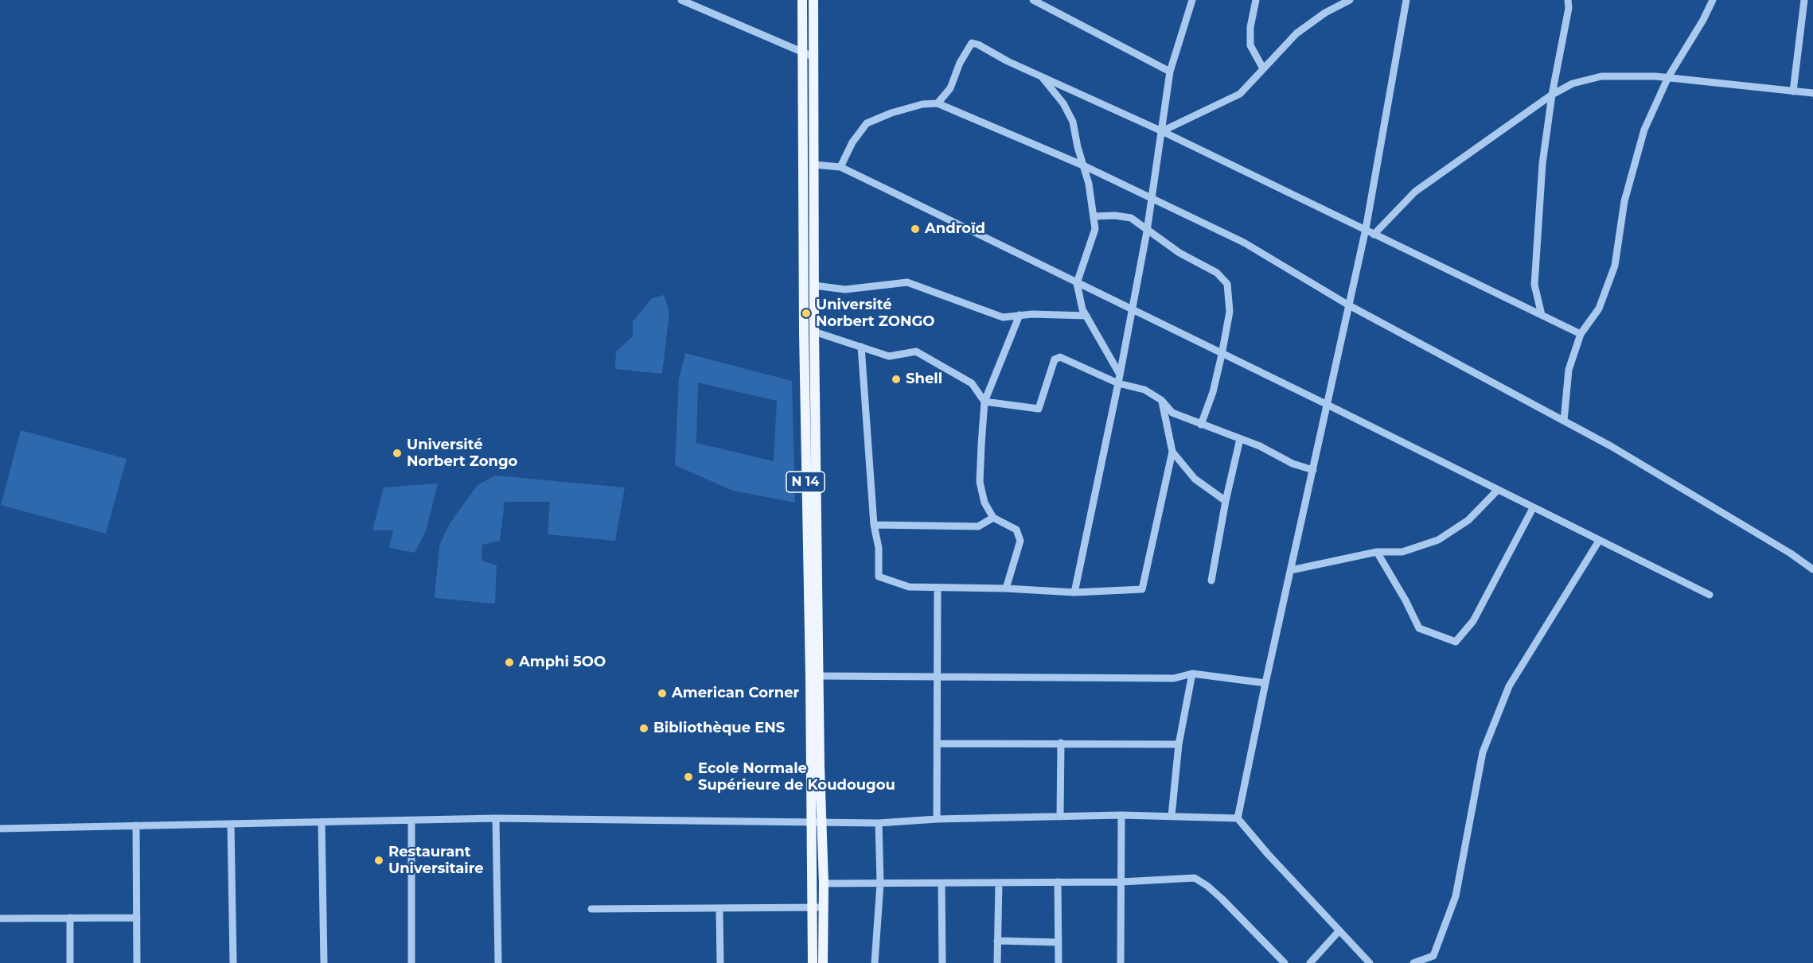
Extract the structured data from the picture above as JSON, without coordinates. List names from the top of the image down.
{
  "streets": {
    "main road": ["N 14"]
  },
  "places": [
    "Androïd",
    "Université Norbert ZONGO",
    "Shell",
    "Université Norbert Zongo",
    "Amphi 5OO",
    "American Corner",
    "Bibliothèque ENS",
    "Ecole Normale Supérieure de Koudougou",
    "Restaurant Universitaire"
  ]
}
